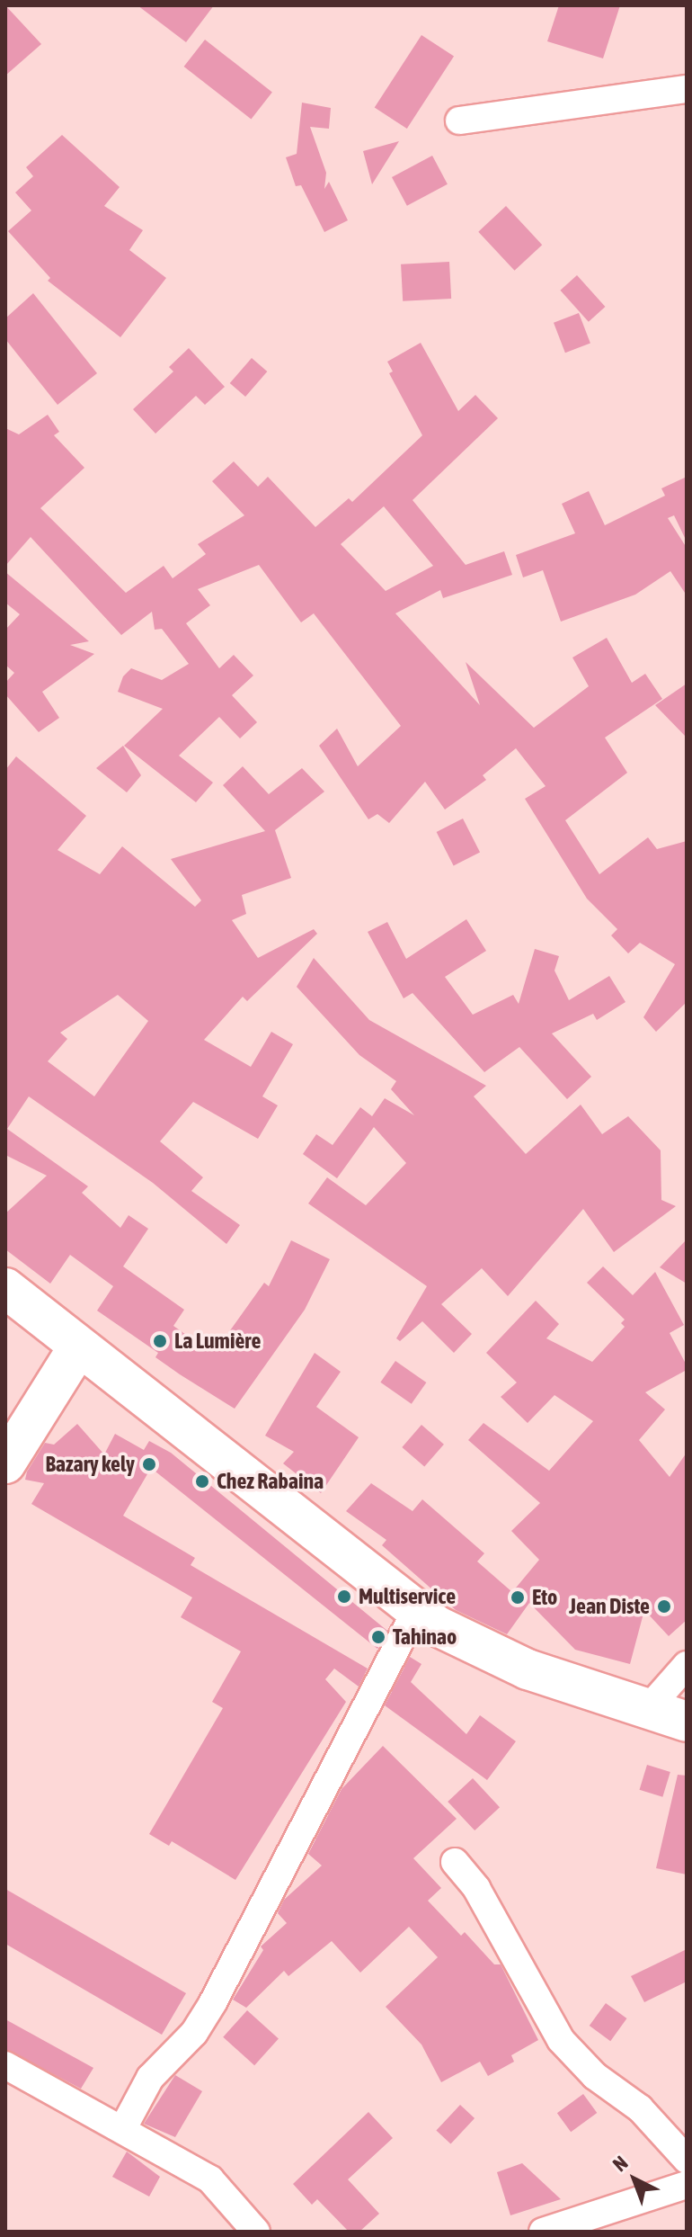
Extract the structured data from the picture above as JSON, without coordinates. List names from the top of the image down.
{
  "places": [
    "La Lumière",
    "Bazary kely",
    "Chez Rabaina",
    "Multiservice",
    "Eto",
    "Jean Diste",
    "Tahinao"
  ],
  "north": "top left"
}
